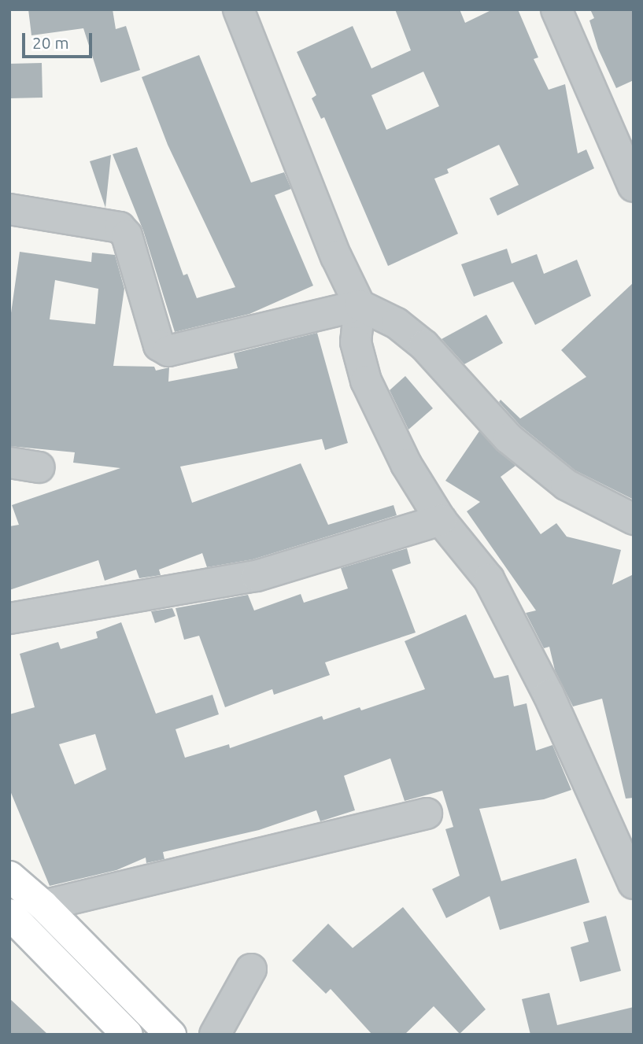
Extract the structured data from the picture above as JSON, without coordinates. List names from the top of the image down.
{
  "scale_bar": "20 m"
}
